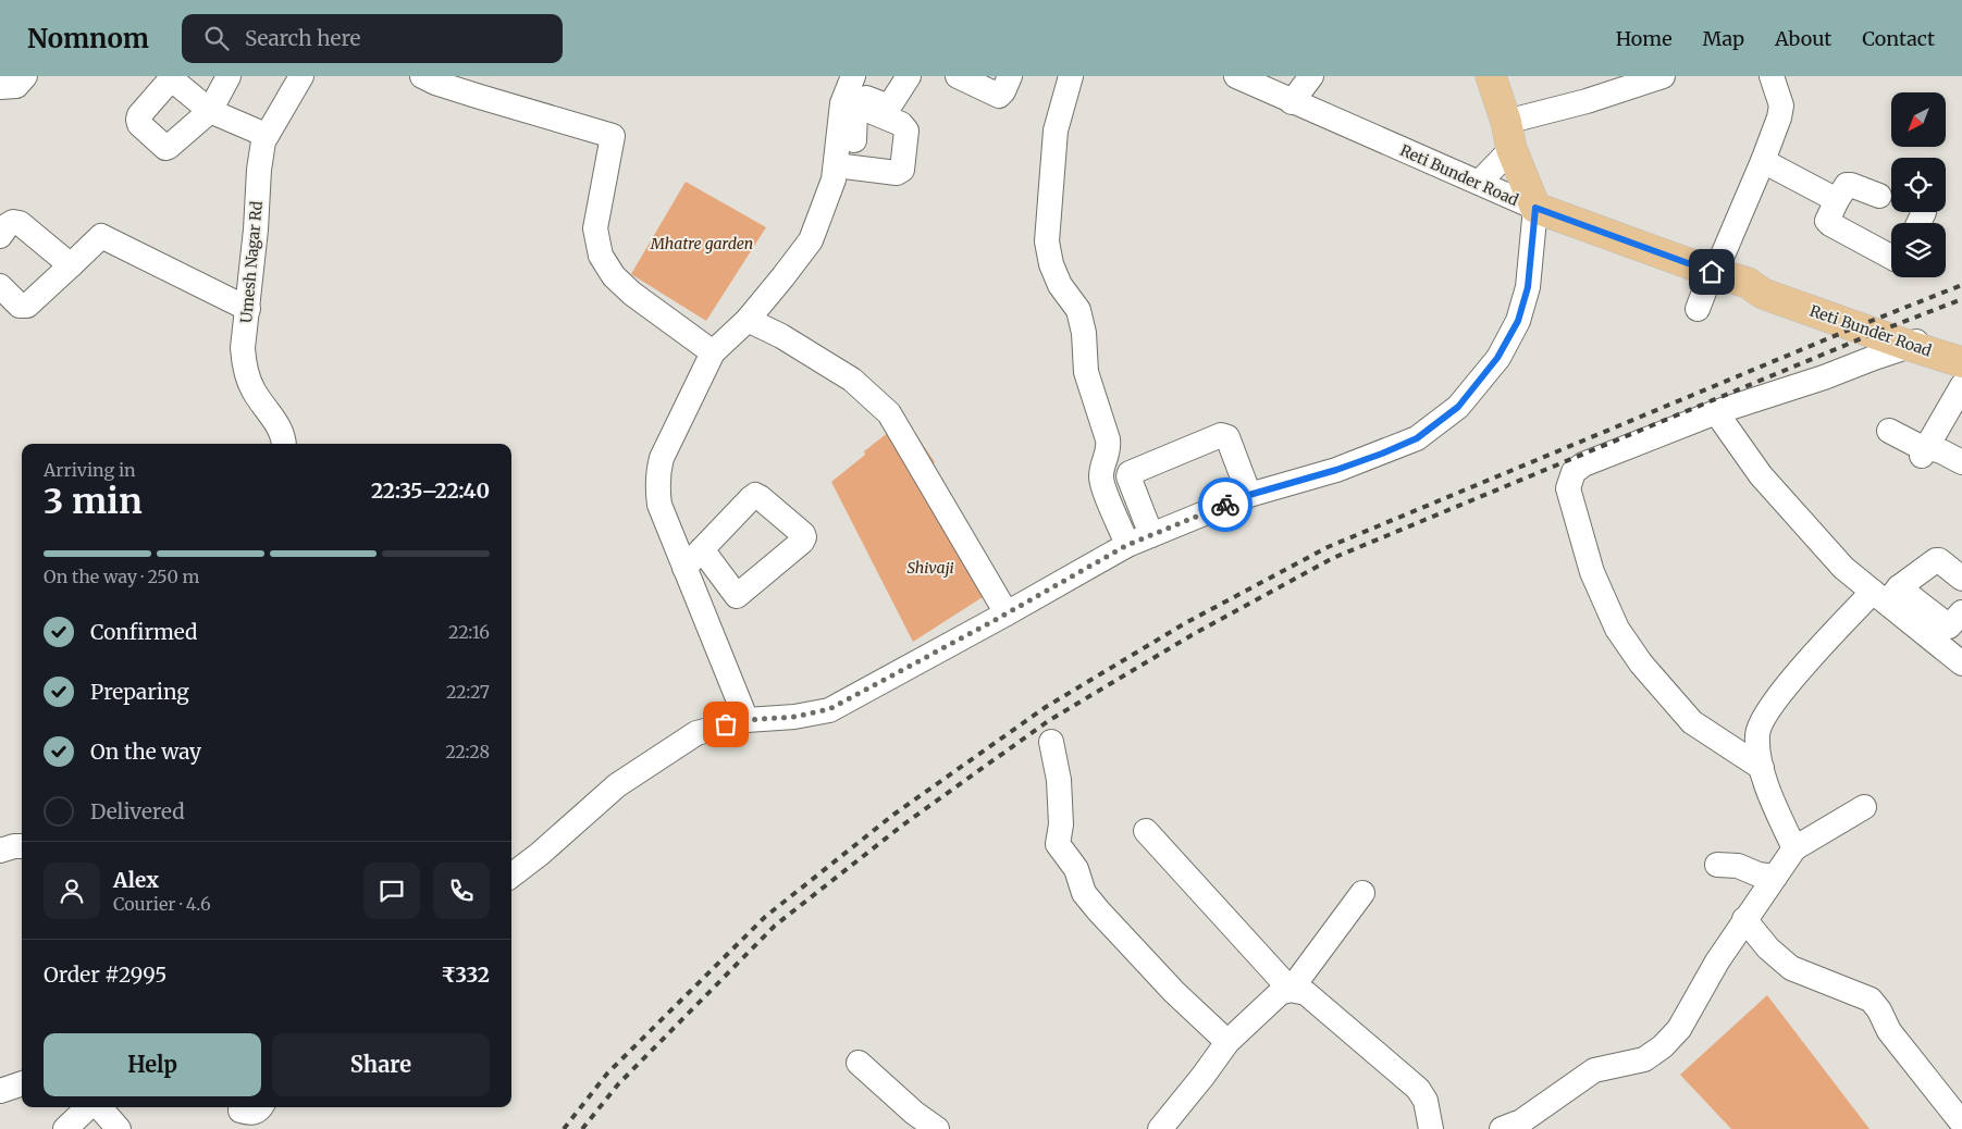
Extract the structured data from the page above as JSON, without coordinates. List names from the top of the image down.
{
  "streets": {
    "main road": ["Reti Bunder Road"],
    "street": ["Umesh Nagar Rd"]
  },
  "parks": ["Mhatre garden", "Shivaji"],
  "north": "bottom left",
  "page": {
    "header": "Nomnom",
    "search": "Search here",
    "nav": [
      "Home",
      "Map",
      "About",
      "Contact"
    ],
    "heading": ["3 min", "Arriving in", "22:35–22:40"],
    "panel": [
      "Alex",
      "Courier · 4.6",
      "Order #2995",
      "₹332"
    ],
    "bar": "On the way · 250 m",
    "list": [
      ["Confirmed", "22:16"],
      ["Preparing", "22:27"],
      ["On the way", "22:28"],
      "Delivered"
    ],
    "buttons": ["Help", "Share"]
  }
}
